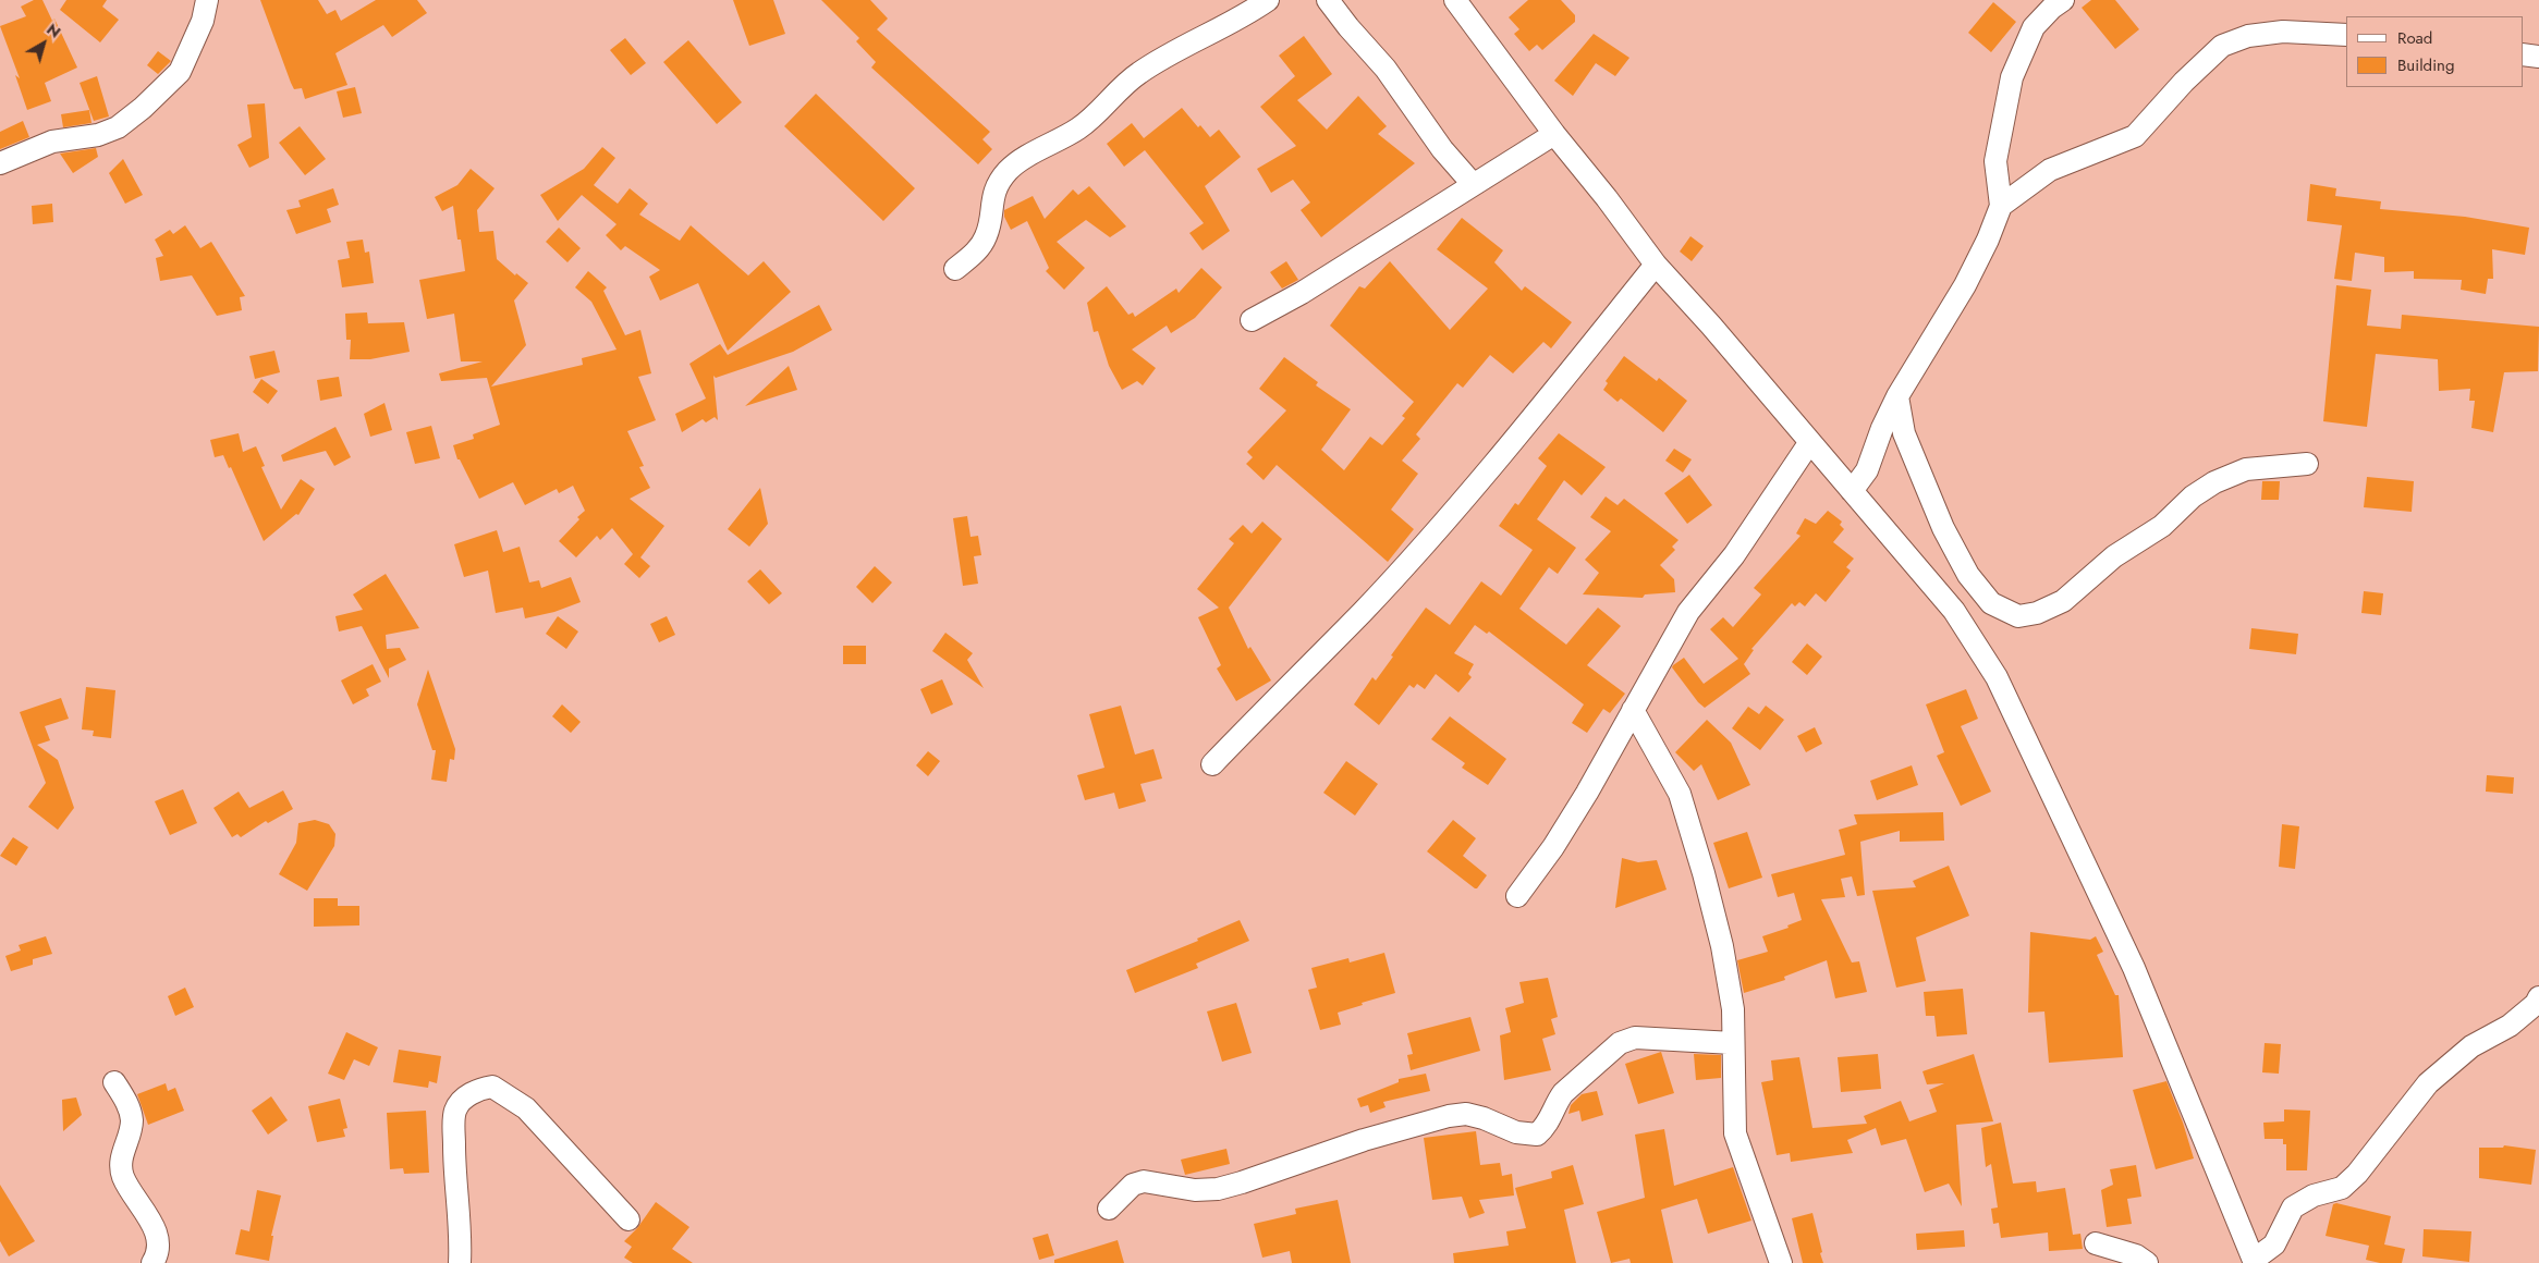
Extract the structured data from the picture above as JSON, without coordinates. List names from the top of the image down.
{
  "legend": ["Road", "Building"],
  "north": "top right"
}
